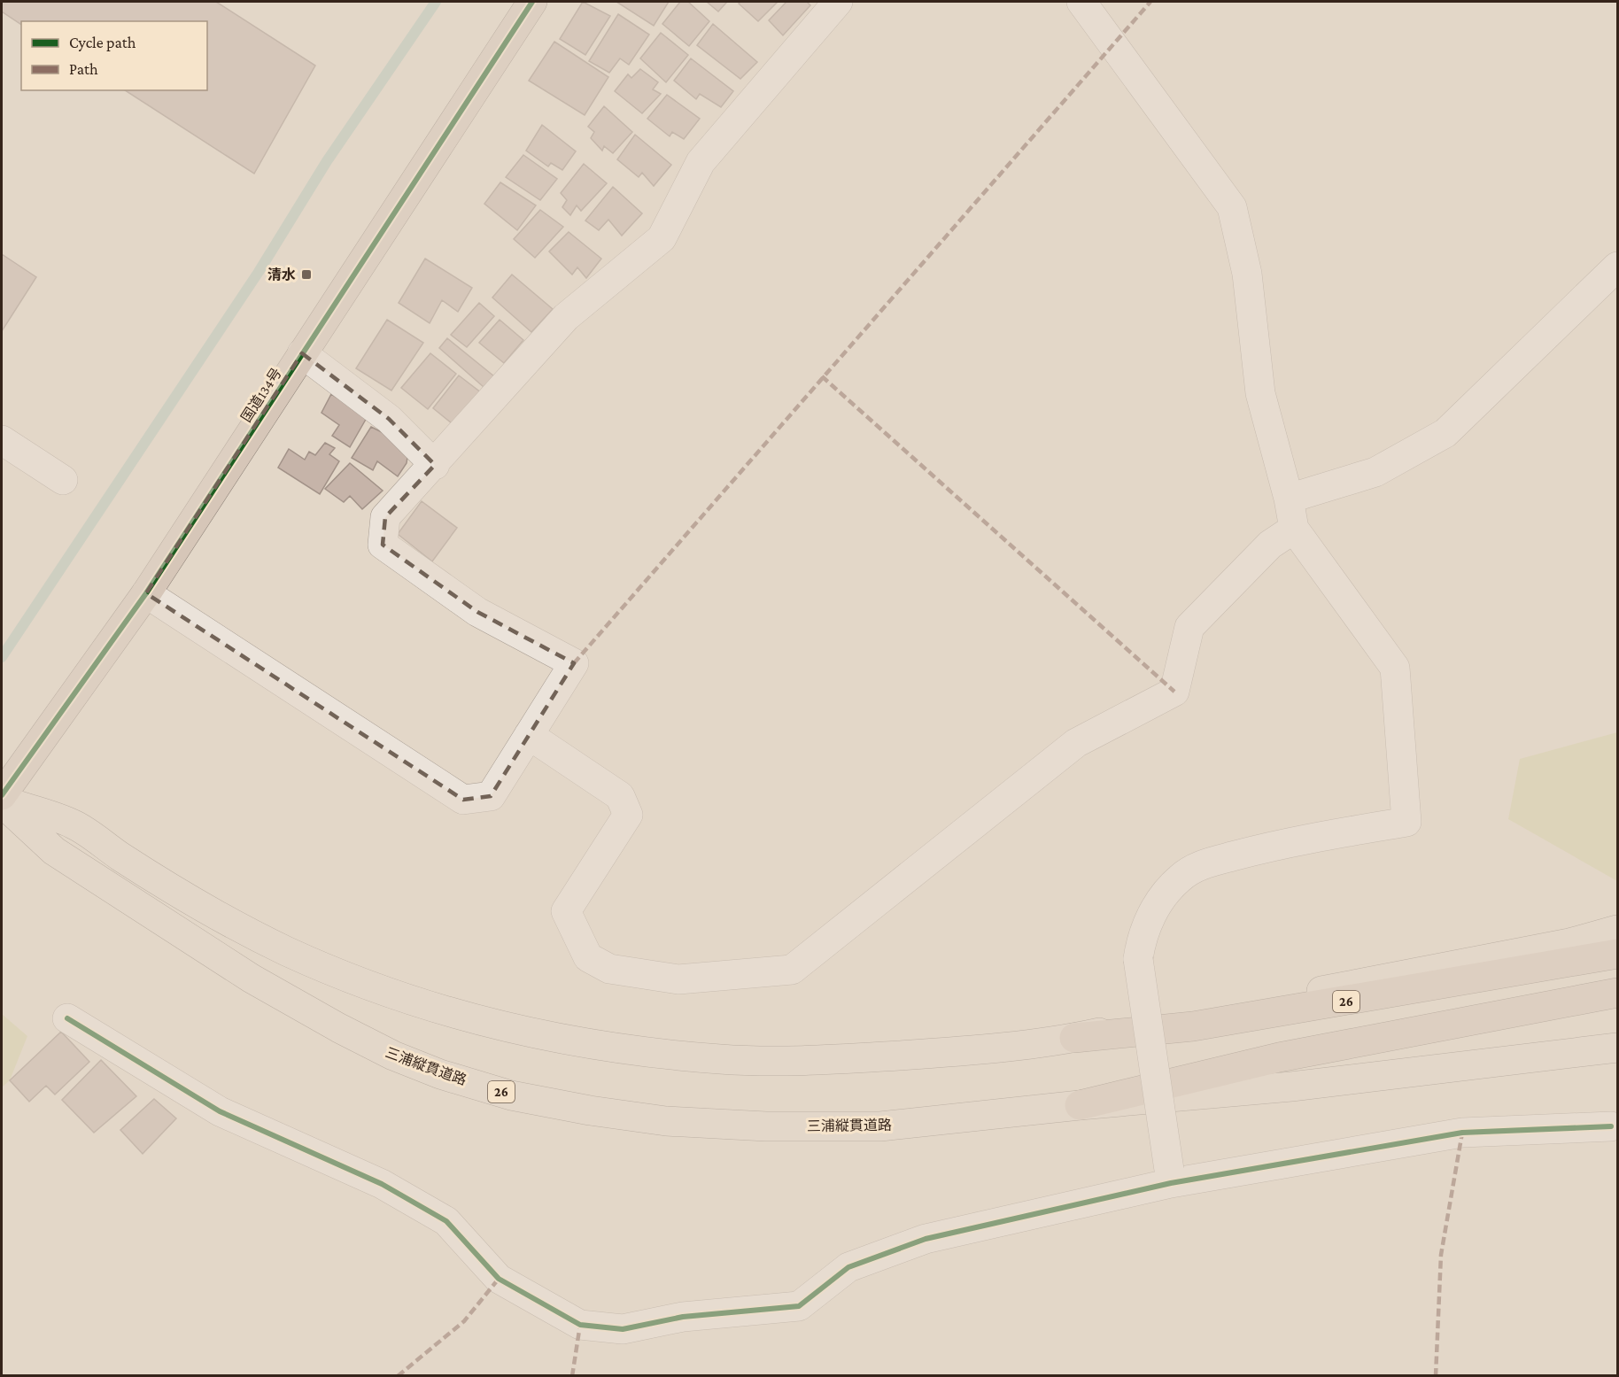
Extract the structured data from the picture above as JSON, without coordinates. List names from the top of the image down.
{
  "streets": {
    "highway": ["国道134号", "26"],
    "main road": ["三浦縦貫道路"]
  },
  "crossings": [
    ["26", "三浦縦貫道路"]
  ],
  "places": {
    "transit": ["清水"]
  },
  "legend": ["Cycle path", "Path"]
}
